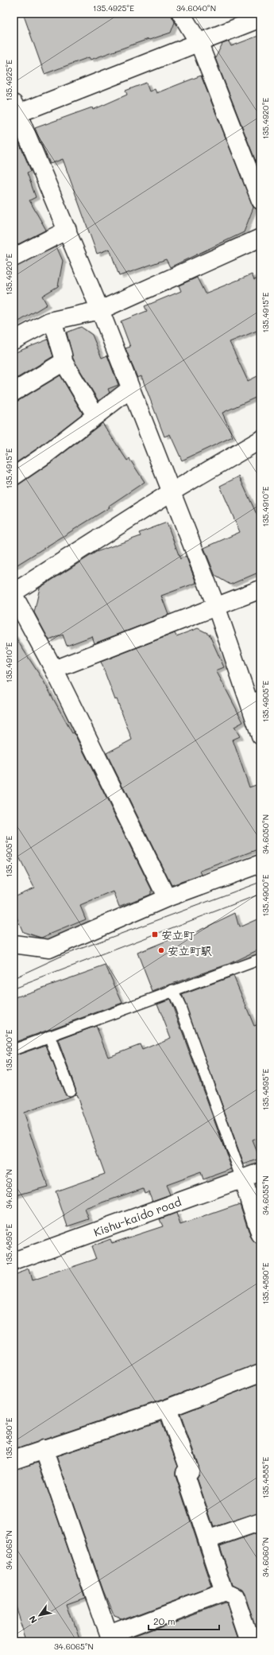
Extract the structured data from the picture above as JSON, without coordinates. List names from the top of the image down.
{
  "streets": {
    "street": ["Kishu-kaido road"]
  },
  "places": {
    "transit": ["安立町"],
    "other": ["安立町駅"]
  },
  "scale_bar": "20 m",
  "north": "bottom left",
  "coordinates": [
    "135.4925°E",
    "34.6040°N",
    "135.4920°E",
    "135.4915°E",
    "135.4910°E",
    "135.4905°E",
    "34.6050°N",
    "135.4900°E",
    "135.4895°E",
    "34.6060°N",
    "34.6055°N",
    "135.4890°E",
    "135.4885°E",
    "34.6065°N"
  ]
}
